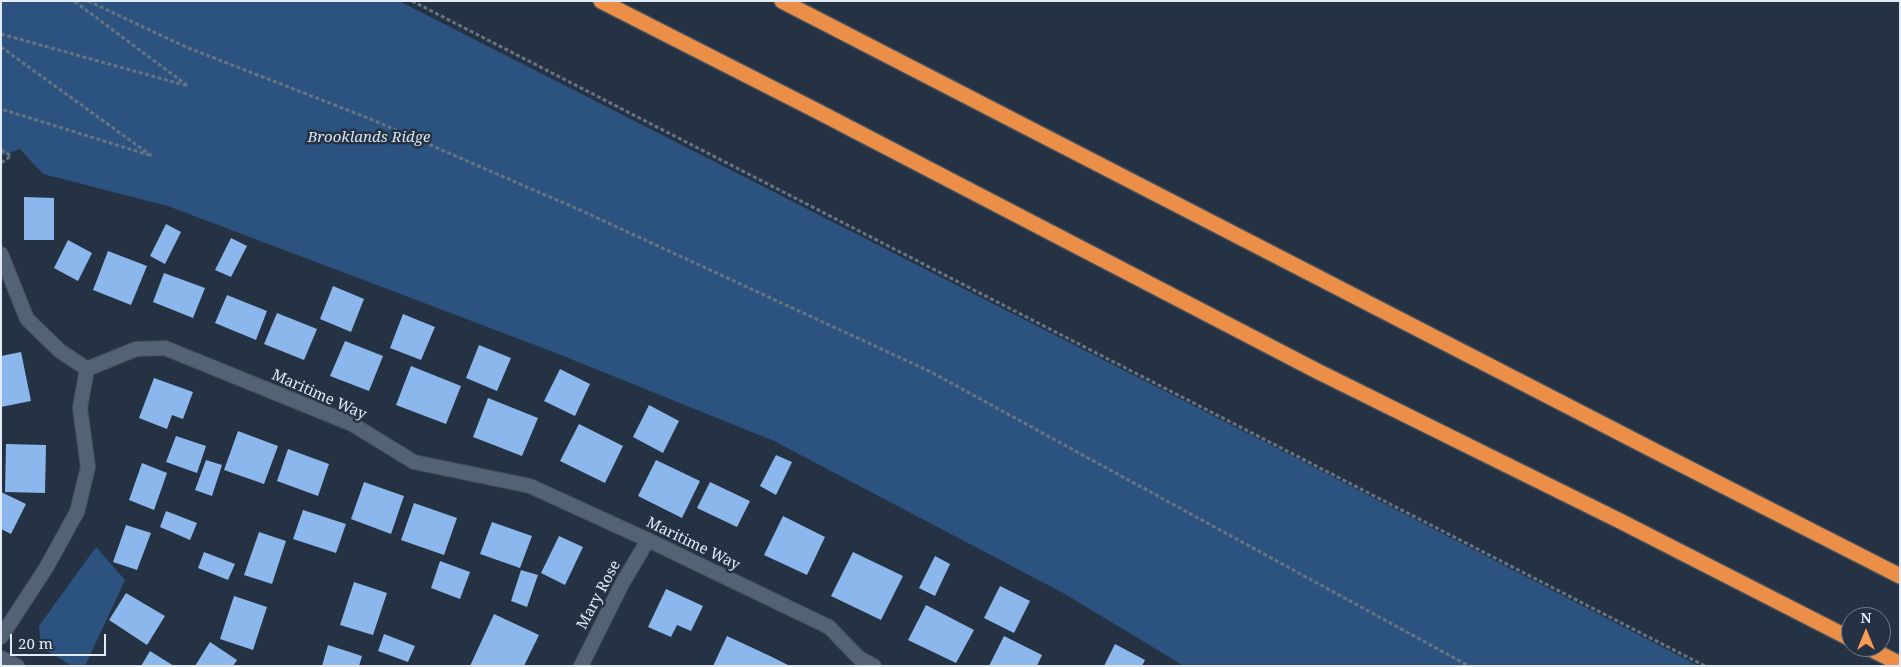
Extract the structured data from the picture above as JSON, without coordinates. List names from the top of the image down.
{
  "streets": {
    "street": ["Maritime Way", "Mary Rose"]
  },
  "crossings": [
    ["Maritime Way", "Mary Rose"]
  ],
  "parks": ["Brooklands Ridge"],
  "scale_bar": "20 m",
  "north": "top"
}
